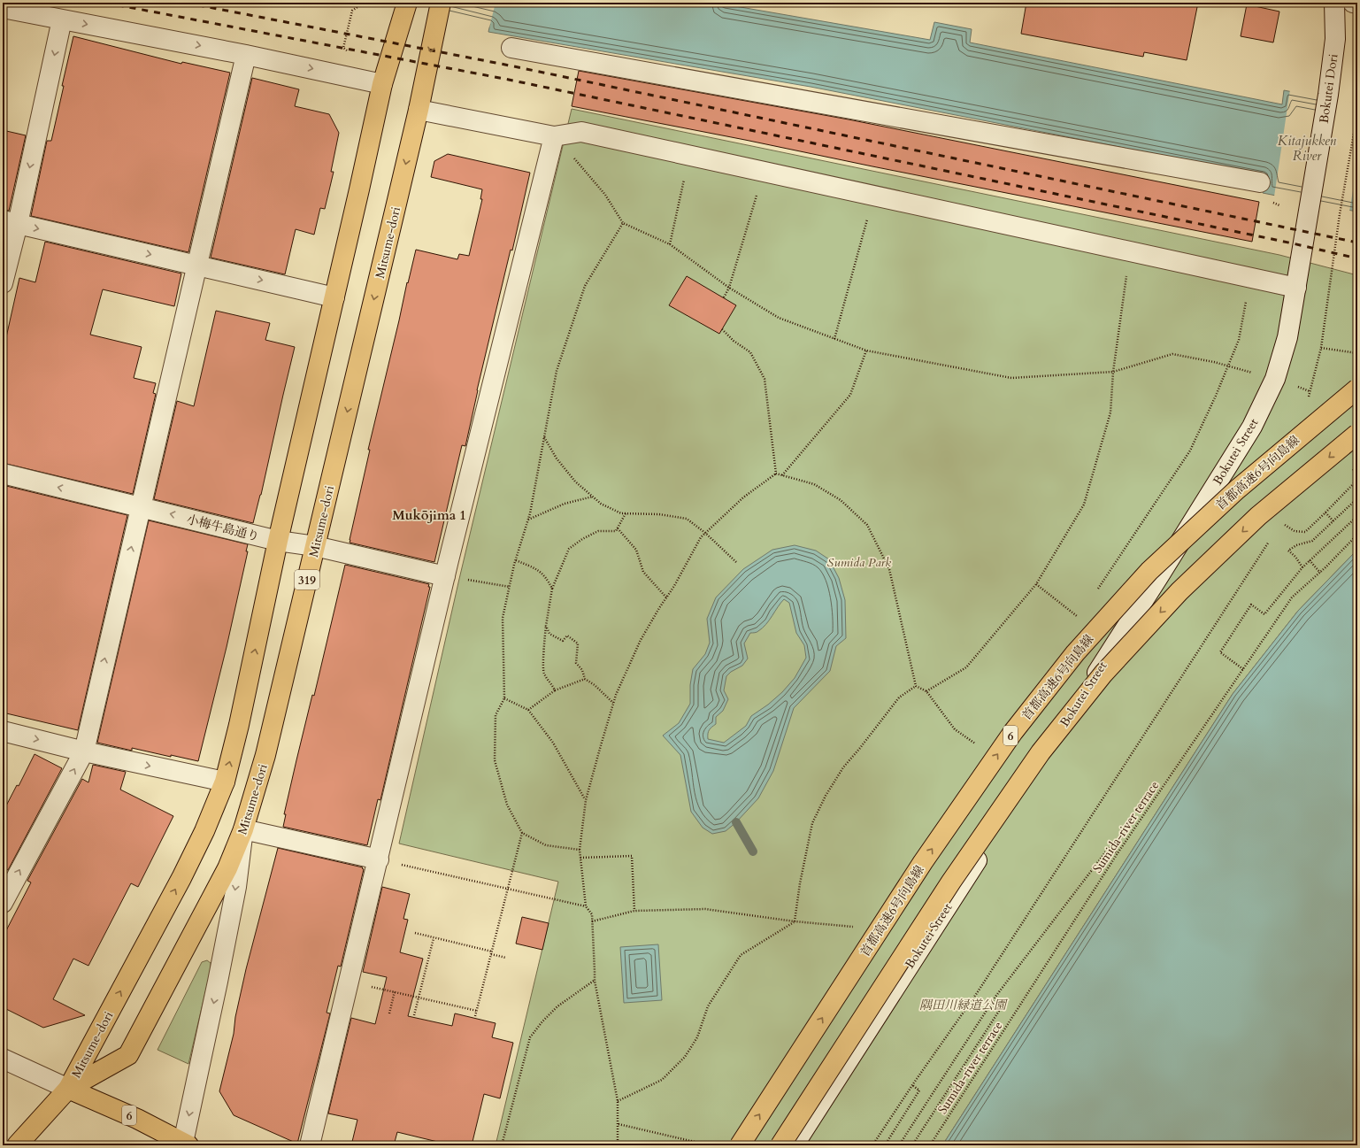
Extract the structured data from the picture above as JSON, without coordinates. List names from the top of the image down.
{
  "streets": {
    "main road": [
      "Mitsume-dori",
      "首都高速6号向島線",
      "319",
      "6"
    ],
    "street": ["Bokutei Dori", "Bokutei Street", "小梅牛島通り"],
    "path": ["Sumida-river terrace"]
  },
  "crossings": [
    ["Bokutei Dori", "Bokutei Street"],
    ["Mitsume-dori", "小梅牛島通り"],
    ["Mitsume-dori", "6"]
  ],
  "one_way": ["小梅牛島通り"],
  "districts": ["Mukōjima 1"],
  "water": ["Kitajukken River"],
  "parks": ["Sumida Park", "隅田川緑道公園"]
}
